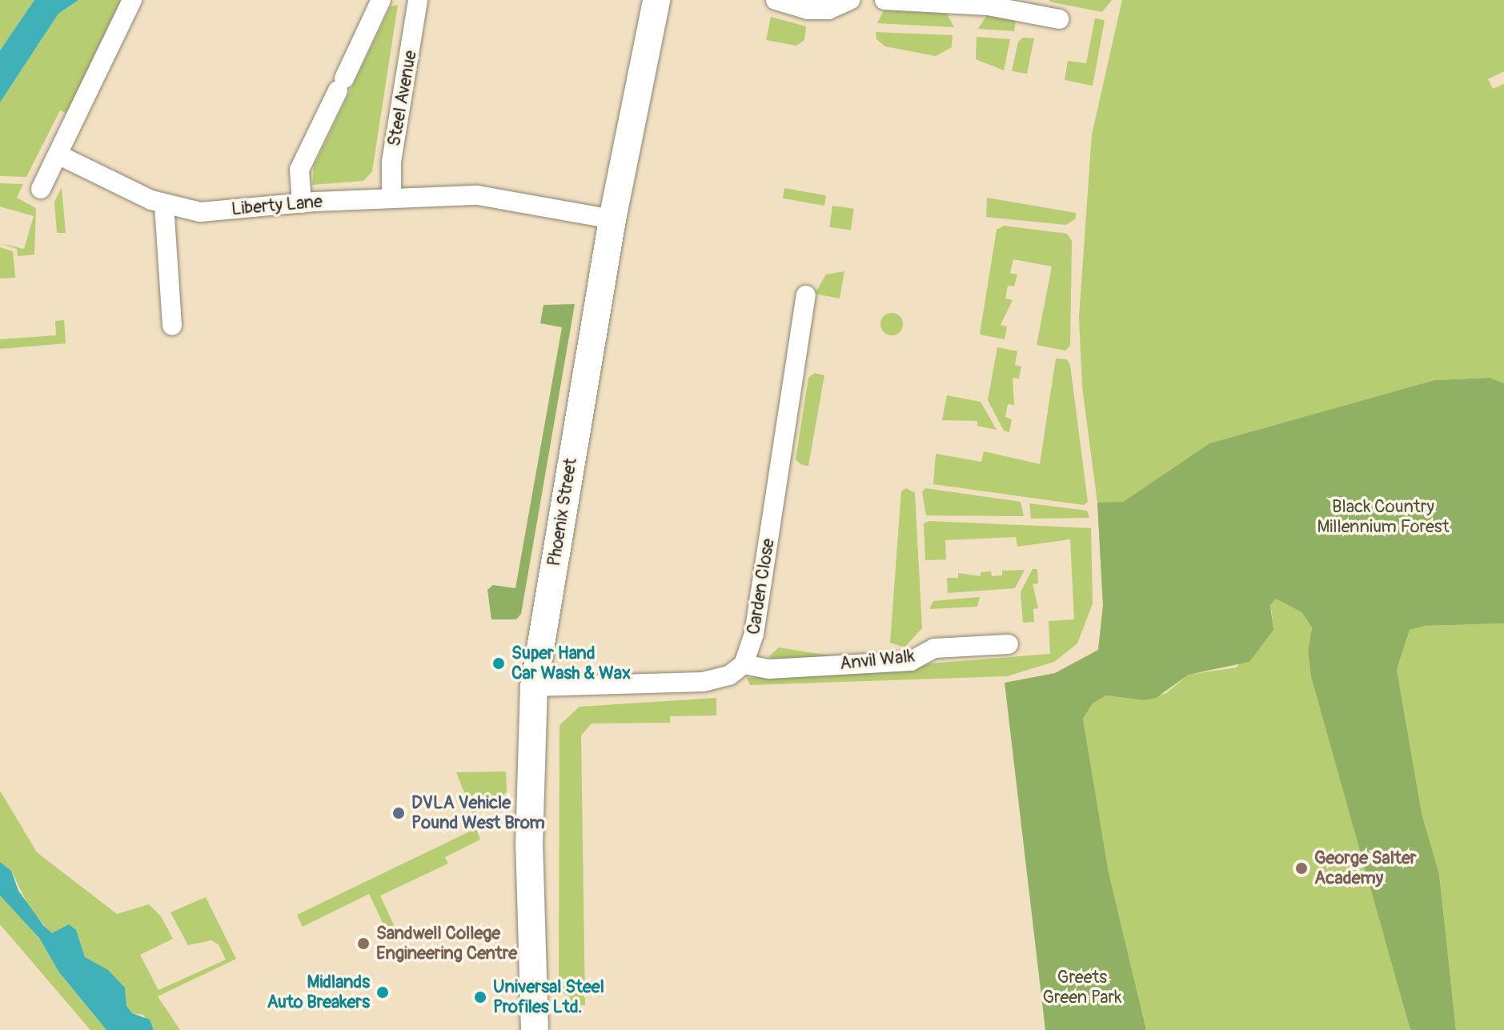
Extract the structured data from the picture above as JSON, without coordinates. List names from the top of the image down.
{
  "streets": {
    "main road": ["Phoenix Street"],
    "street": [
      "Steel Avenue",
      "Liberty Lane",
      "Carden Close",
      "Anvil Walk"
    ]
  },
  "crossings": [
    ["Steel Avenue", "Liberty Lane"],
    ["Liberty Lane", "Phoenix Street"],
    ["Carden Close", "Anvil Walk"]
  ],
  "parks": ["Black Country Millennium Forest", "Greets Green Park"],
  "places": [
    "Super Hand Car Wash & Wax",
    "DVLA Vehicle Pound West Brom",
    "George Salter Academy",
    "Sandwell College Engineering Centre",
    "Midlands Auto Breakers",
    "Universal Steel Profiles Ltd."
  ]
}
